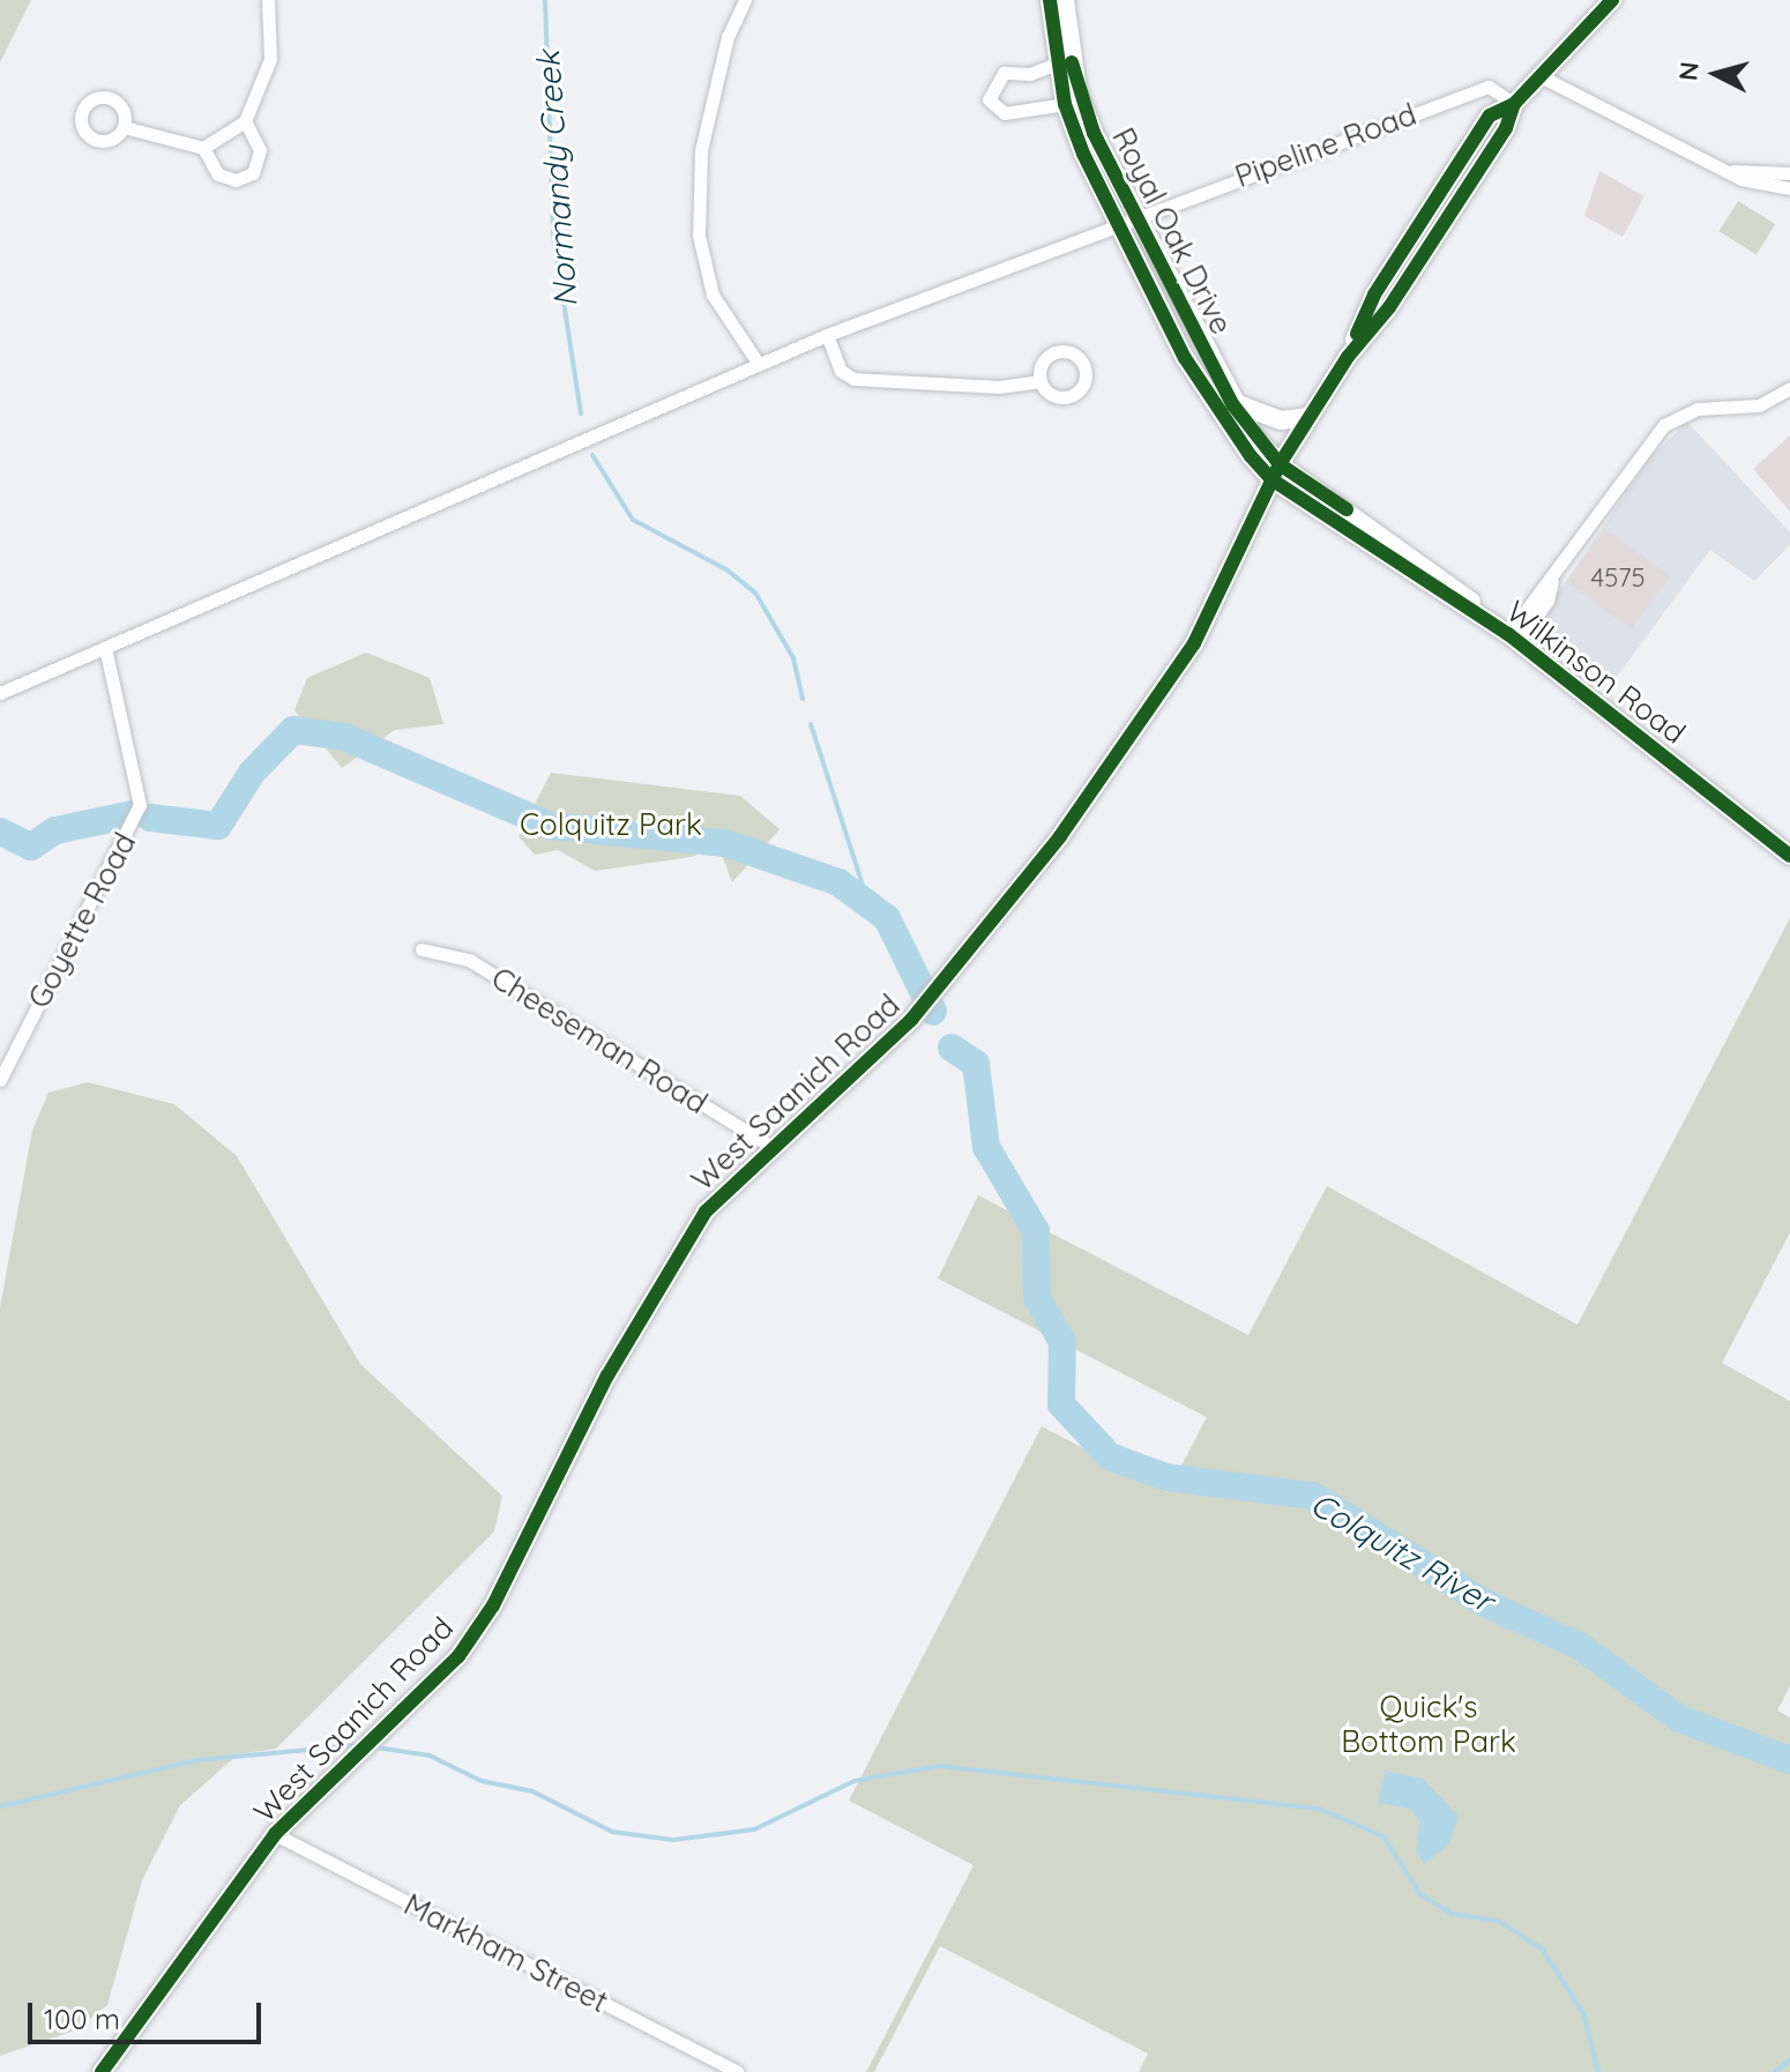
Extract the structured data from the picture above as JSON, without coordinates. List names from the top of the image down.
{
  "streets": {
    "main road": ["Royal Oak Drive", "Wilkinson Road", "West Saanich Road"],
    "street": [
      "Pipeline Road",
      "Goyette Road",
      "Cheeseman Road",
      "Markham Street"
    ]
  },
  "crossings": [
    ["Pipeline Road", "Royal Oak Drive"],
    ["Pipeline Road", "West Saanich Road"],
    ["Royal Oak Drive", "Wilkinson Road"],
    ["Royal Oak Drive", "West Saanich Road"],
    ["Wilkinson Road", "West Saanich Road"],
    ["Cheeseman Road", "West Saanich Road"],
    ["West Saanich Road", "Markham Street"]
  ],
  "water": ["Normandy Creek", "Colquitz River"],
  "parks": ["Colquitz Park", "Quick's Bottom Park"],
  "house_numbers": ["4575"],
  "scale_bar": "100 m",
  "north": "left"
}
